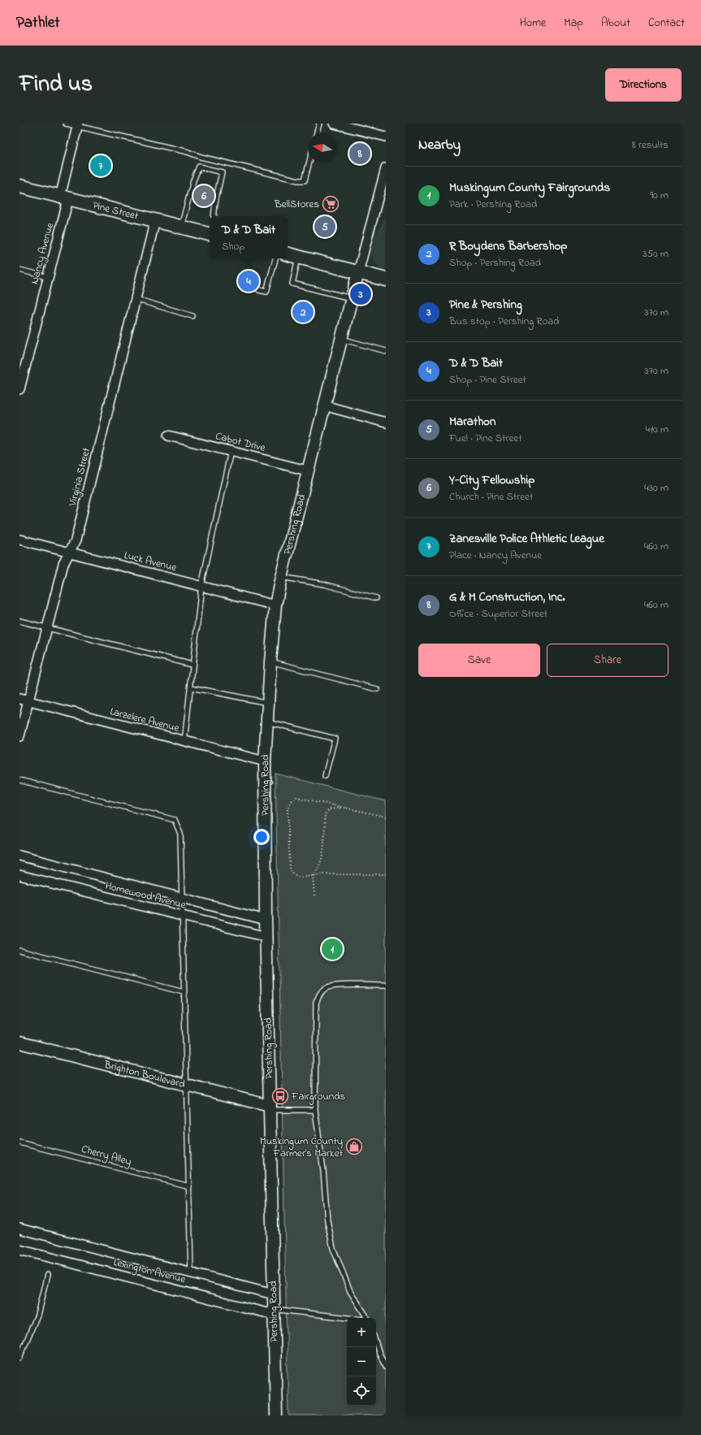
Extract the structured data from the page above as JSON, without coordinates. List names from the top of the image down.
{
  "streets": {
    "main road": ["Pine Street"],
    "street": [
      "Nancy Avenue",
      "Cabot Drive",
      "Virginia Street",
      "Pershing Road",
      "Luck Avenue",
      "Larzelere Avenue",
      "Homewood Avenue",
      "Brighton Boulevard",
      "Lexington Avenue"
    ],
    "lane": ["Cherry Alley"]
  },
  "crossings": [
    ["Pine Street", "Nancy Avenue"],
    ["Pine Street", "Virginia Street"],
    ["Cabot Drive", "Pershing Road"],
    ["Virginia Street", "Luck Avenue"],
    ["Virginia Street", "Larzelere Avenue"],
    ["Pershing Road", "Luck Avenue"],
    ["Pershing Road", "Larzelere Avenue"],
    ["Pershing Road", "Homewood Avenue"],
    ["Pershing Road", "Brighton Boulevard"],
    ["Pershing Road", "Lexington Avenue"]
  ],
  "places": {
    "supermarket": ["BellStores"],
    "bus stop": ["Fairgrounds"],
    "shop": ["Muskingum County Farmer's Market"]
  },
  "north": "left",
  "page": {
    "header": "Pathlet",
    "nav": [
      "Home",
      "Map",
      "About",
      "Contact"
    ],
    "title": "Find us",
    "buttons": [
      "Directions",
      ["Save", "Share"]
    ],
    "heading": ["Nearby", "8 results"],
    "pins": [
      "8",
      "7",
      "6",
      "5",
      "4",
      "3",
      "2",
      "1"
    ],
    "list": [
      {
        "mark": "1",
        "name": "Muskingum County Fairgrounds",
        "note": "Park · Pershing Road",
        "value": "90 m"
      },
      {
        "mark": "2",
        "name": "R Boydens Barbershop",
        "note": "Shop · Pershing Road",
        "value": "350 m"
      },
      {
        "mark": "3",
        "name": "Pine & Pershing",
        "note": "Bus stop · Pershing Road",
        "value": "370 m"
      },
      {
        "mark": "4",
        "name": "D & D Bait",
        "note": "Shop · Pine Street",
        "value": "370 m"
      },
      {
        "mark": "5",
        "name": "Marathon",
        "note": "Fuel · Pine Street",
        "value": "410 m"
      },
      {
        "mark": "6",
        "name": "Y-City Fellowship",
        "note": "Church · Pine Street",
        "value": "430 m"
      },
      {
        "mark": "7",
        "name": "Zanesville Police Athletic League",
        "note": "Place · Nancy Avenue",
        "value": "460 m"
      },
      {
        "mark": "8",
        "name": "G & M Construction, Inc.",
        "note": "Office · Superior Street",
        "value": "460 m"
      }
    ],
    "popup": ["D & D Bait", "Shop"],
    "map_buttons": ["+", "−"]
  }
}
